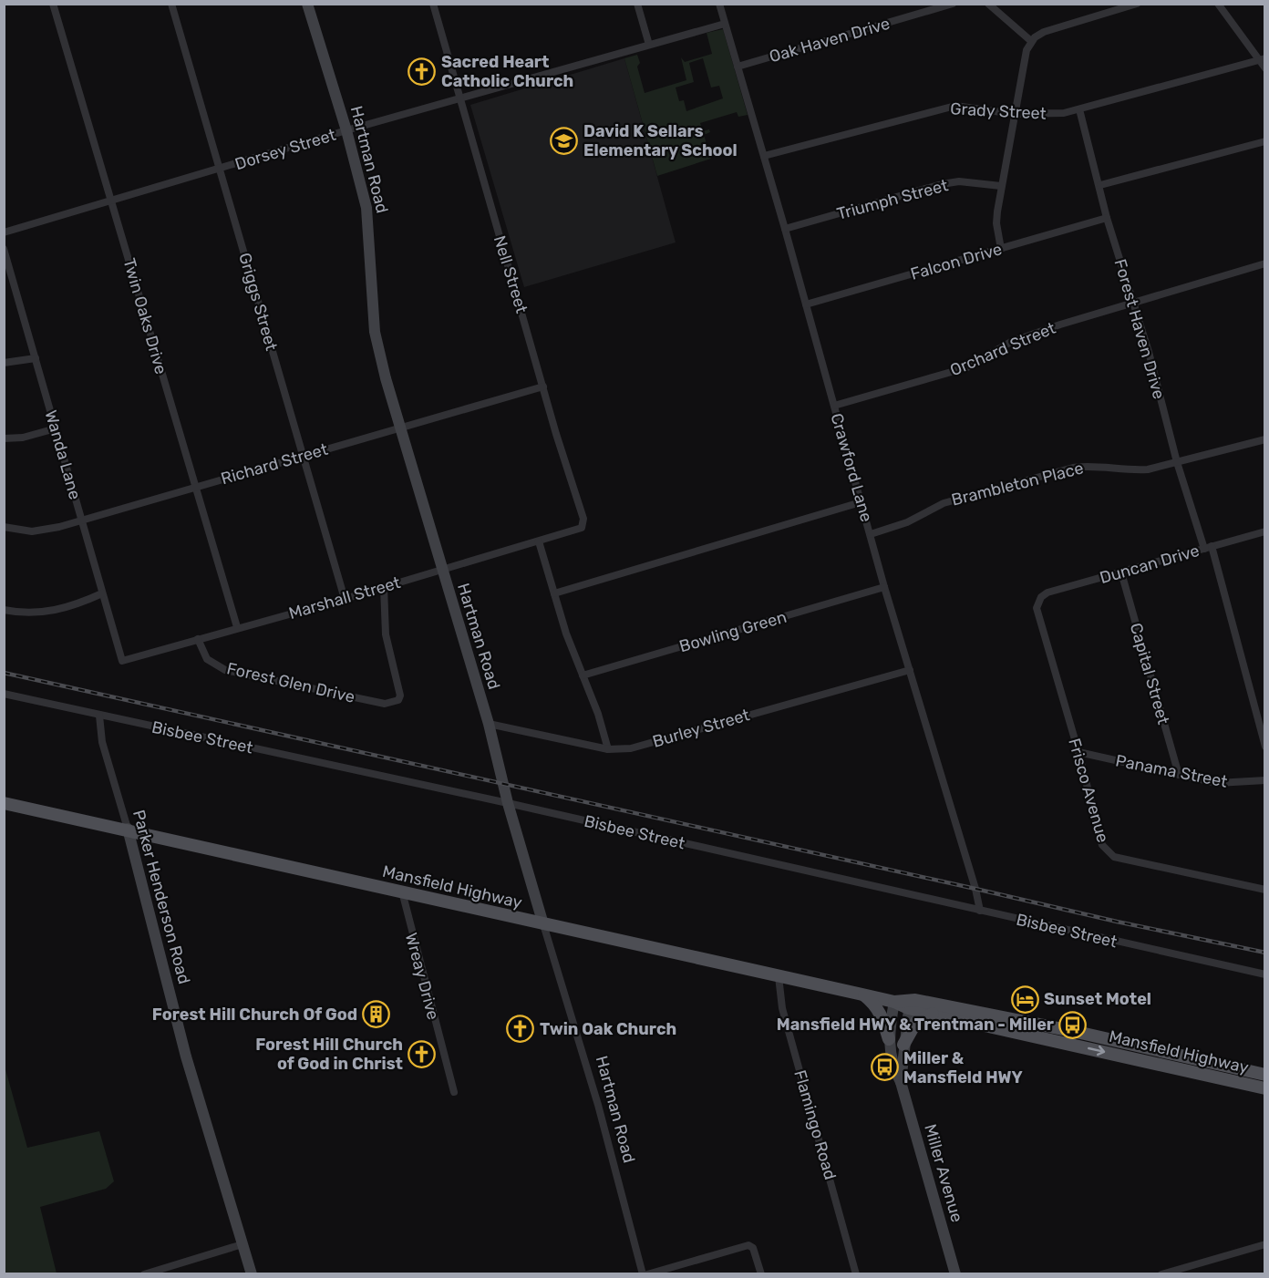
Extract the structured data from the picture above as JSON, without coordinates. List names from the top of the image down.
{
  "streets": {
    "main road": ["Mansfield Highway"],
    "street": [
      "Oak Haven Drive",
      "Grady Street",
      "Dorsey Street",
      "Hartman Road",
      "Triumph Street",
      "Falcon Drive",
      "Nell Street",
      "Griggs Street",
      "Twin Oaks Drive",
      "Forest Haven Drive",
      "Orchard Street",
      "Wanda Lane",
      "Richard Street",
      "Crawford Lane",
      "Brambleton Place",
      "Duncan Drive",
      "Marshall Street",
      "Bowling Green",
      "Capital Street",
      "Forest Glen Drive",
      "Burley Street",
      "Bisbee Street",
      "Panama Street",
      "Frisco Avenue",
      "Parker Henderson Road",
      "Wreay Drive",
      "Flamingo Road",
      "Miller Avenue"
    ]
  },
  "crossings": [
    ["Oak Haven Drive", "Crawford Lane"],
    ["Grady Street", "Forest Haven Drive"],
    ["Grady Street", "Crawford Lane"],
    ["Dorsey Street", "Hartman Road"],
    ["Dorsey Street", "Nell Street"],
    ["Dorsey Street", "Griggs Street"],
    ["Dorsey Street", "Twin Oaks Drive"],
    ["Dorsey Street", "Crawford Lane"],
    ["Hartman Road", "Richard Street"],
    ["Hartman Road", "Marshall Street"],
    ["Hartman Road", "Burley Street"],
    ["Hartman Road", "Bisbee Street"],
    ["Hartman Road", "Mansfield Highway"],
    ["Triumph Street", "Crawford Lane"],
    ["Falcon Drive", "Forest Haven Drive"],
    ["Falcon Drive", "Crawford Lane"],
    ["Nell Street", "Richard Street"],
    ["Nell Street", "Marshall Street"],
    ["Griggs Street", "Richard Street"],
    ["Griggs Street", "Marshall Street"],
    ["Twin Oaks Drive", "Richard Street"],
    ["Twin Oaks Drive", "Marshall Street"],
    ["Forest Haven Drive", "Orchard Street"],
    ["Forest Haven Drive", "Brambleton Place"],
    ["Forest Haven Drive", "Duncan Drive"],
    ["Orchard Street", "Crawford Lane"],
    ["Wanda Lane", "Richard Street"],
    ["Wanda Lane", "Marshall Street"],
    ["Crawford Lane", "Brambleton Place"],
    ["Crawford Lane", "Bowling Green"],
    ["Crawford Lane", "Burley Street"],
    ["Crawford Lane", "Bisbee Street"],
    ["Duncan Drive", "Capital Street"],
    ["Duncan Drive", "Frisco Avenue"],
    ["Marshall Street", "Forest Glen Drive"],
    ["Capital Street", "Panama Street"],
    ["Bisbee Street", "Parker Henderson Road"],
    ["Panama Street", "Frisco Avenue"],
    ["Mansfield Highway", "Parker Henderson Road"],
    ["Mansfield Highway", "Wreay Drive"],
    ["Mansfield Highway", "Flamingo Road"],
    ["Mansfield Highway", "Miller Avenue"]
  ],
  "places": {
    "church": ["Sacred Heart Catholic Church", "Twin Oak Church", "Forest Hill Church of God in Christ"],
    "school or university": ["David K Sellars Elementary School"],
    "hotel": ["Sunset Motel"],
    "building": ["Forest Hill Church Of God"],
    "bus stop": ["Mansfield HWY & Trentman - Miller", "Miller & Mansfield HWY"]
  }
}
